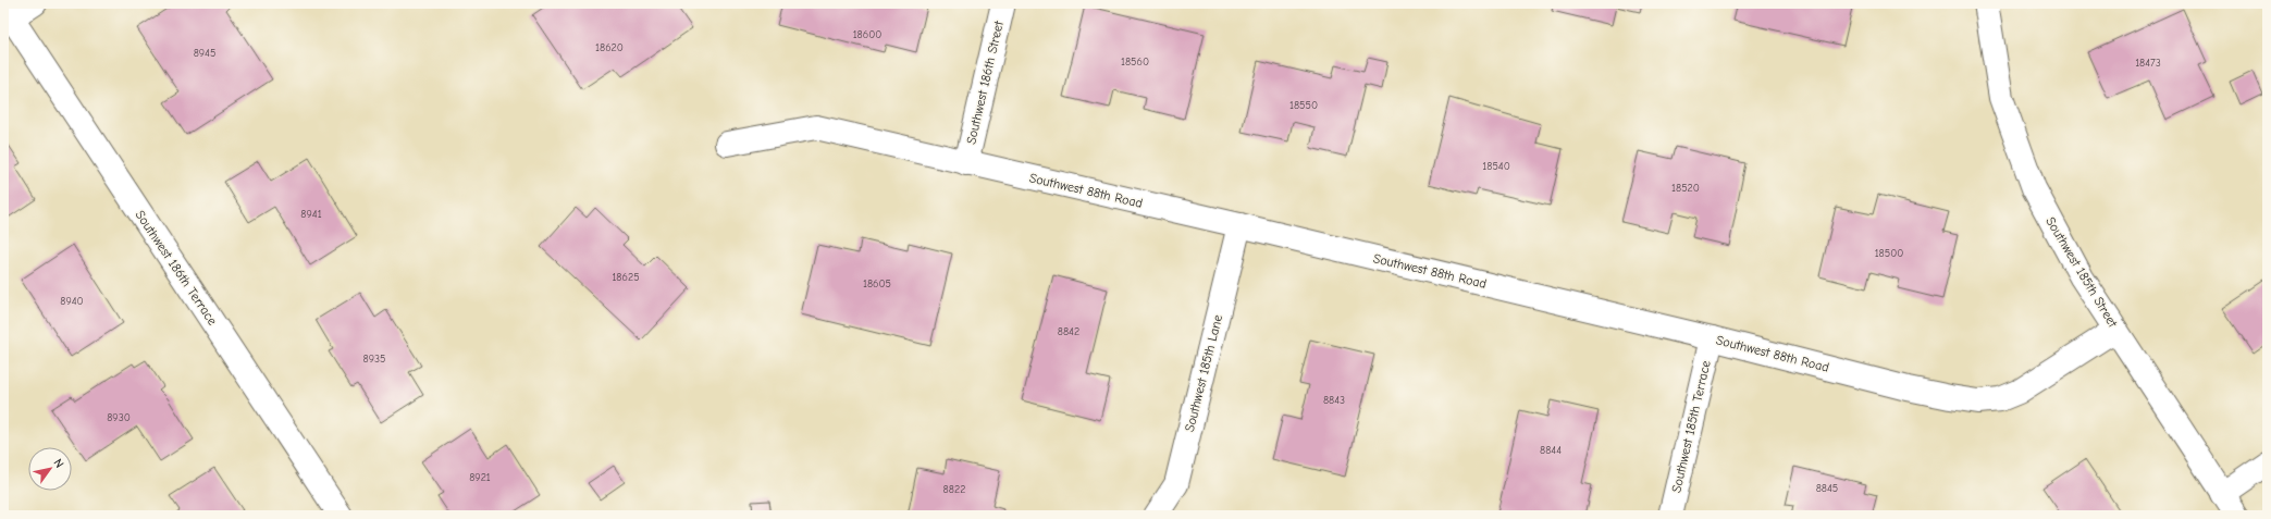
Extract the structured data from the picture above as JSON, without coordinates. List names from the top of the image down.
{
  "streets": {
    "street": [
      "Southwest 186th Street",
      "Southwest 88th Road",
      "Southwest 186th Terrace",
      "Southwest 185th Street",
      "Southwest 185th Lane",
      "Southwest 185th Terrace"
    ]
  },
  "crossings": [
    ["Southwest 186th Street", "Southwest 88th Road"],
    ["Southwest 88th Road", "Southwest 185th Street"],
    ["Southwest 88th Road", "Southwest 185th Lane"],
    ["Southwest 88th Road", "Southwest 185th Terrace"]
  ],
  "house_numbers": [
    "18600",
    "18620",
    "8945",
    "18560",
    "18473",
    "18550",
    "18540",
    "18520",
    "8941",
    "18500",
    "18625",
    "18605",
    "8940",
    "8842",
    "8935",
    "8843",
    "8930",
    "8844",
    "8921",
    "8845",
    "8822"
  ],
  "north": "top right"
}
